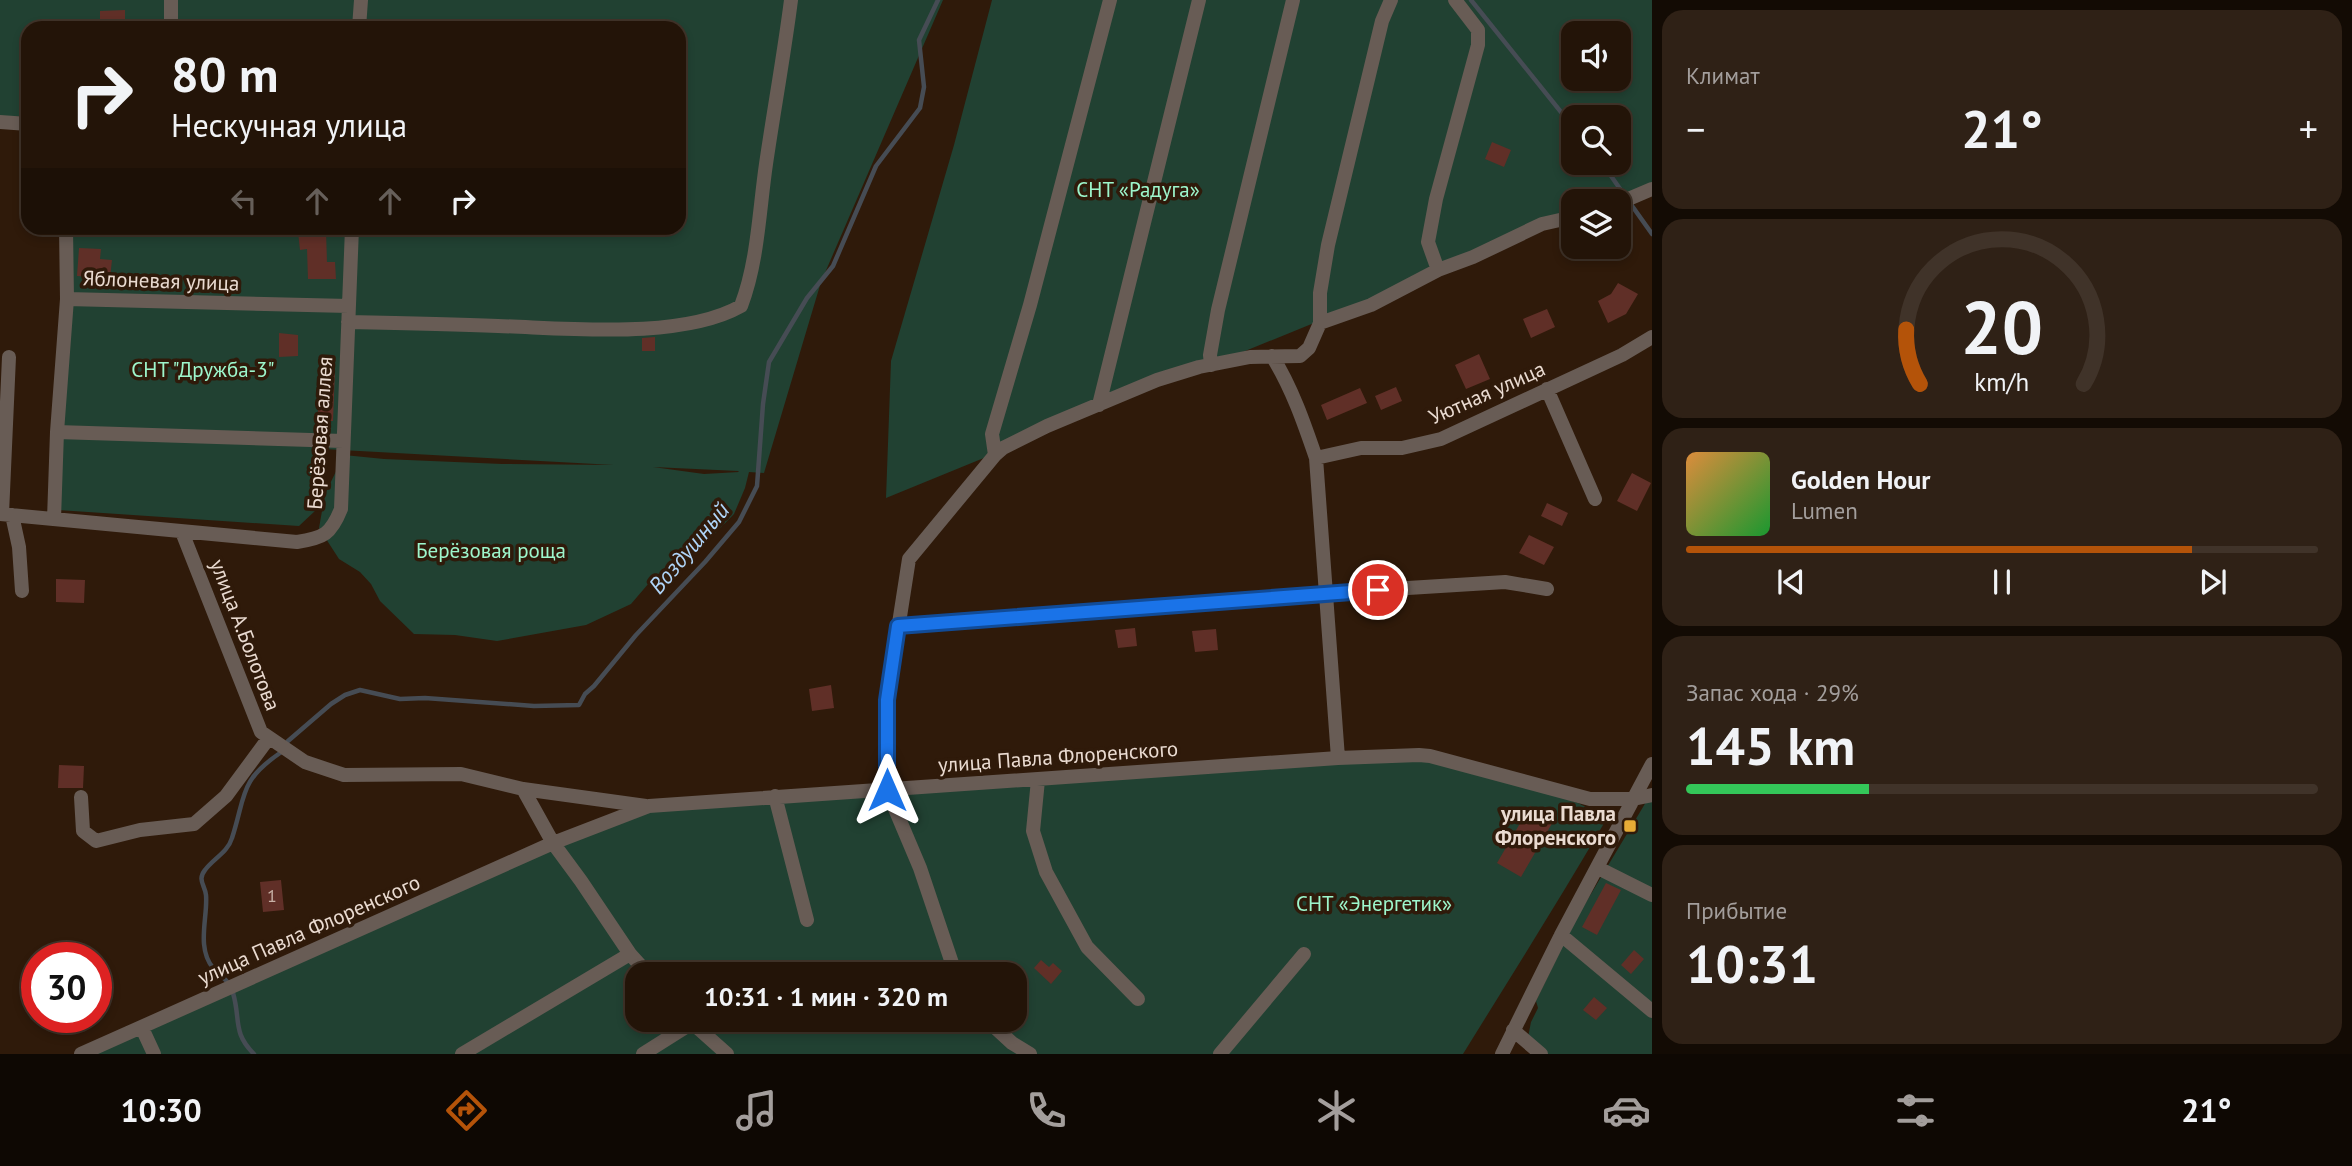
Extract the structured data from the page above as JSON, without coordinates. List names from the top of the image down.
{
  "streets": {
    "street": [
      "Яблоневая улица",
      "Уютная улица",
      "Берёзовая аллея",
      "улица А.Болотова",
      "улица Павла Флоренского"
    ]
  },
  "crossings": [
    ["Яблоневая улица", "Берёзовая аллея"],
    ["Берёзовая аллея", "улица А.Болотова"],
    ["улица А.Болотова", "улица Павла Флоренского"]
  ],
  "water": ["Воздушный"],
  "parks": [
    "СНТ «Радуга»",
    "СНТ \"Дружба-3\"",
    "Берёзовая роща",
    "СНТ «Энергетик»"
  ],
  "places": {
    "transit": ["улица Павла Флоренского"]
  },
  "house_numbers": ["1"],
  "page": {
    "tile": [
      "Климат",
      ["Запас хода · 29%", "145 km"],
      ["Прибытие", "10:31"]
    ],
    "turn": ["80 m", "Нескучная улица"],
    "heat": ["−", "21°", "+"],
    "song": ["Golden Hour", "Lumen"],
    "limit": "30",
    "trip": "10:31 · 1 мин · 320 m",
    "tabs": ["10:30", "21°"],
    "gauge": ["20", "km/h"]
  }
}
